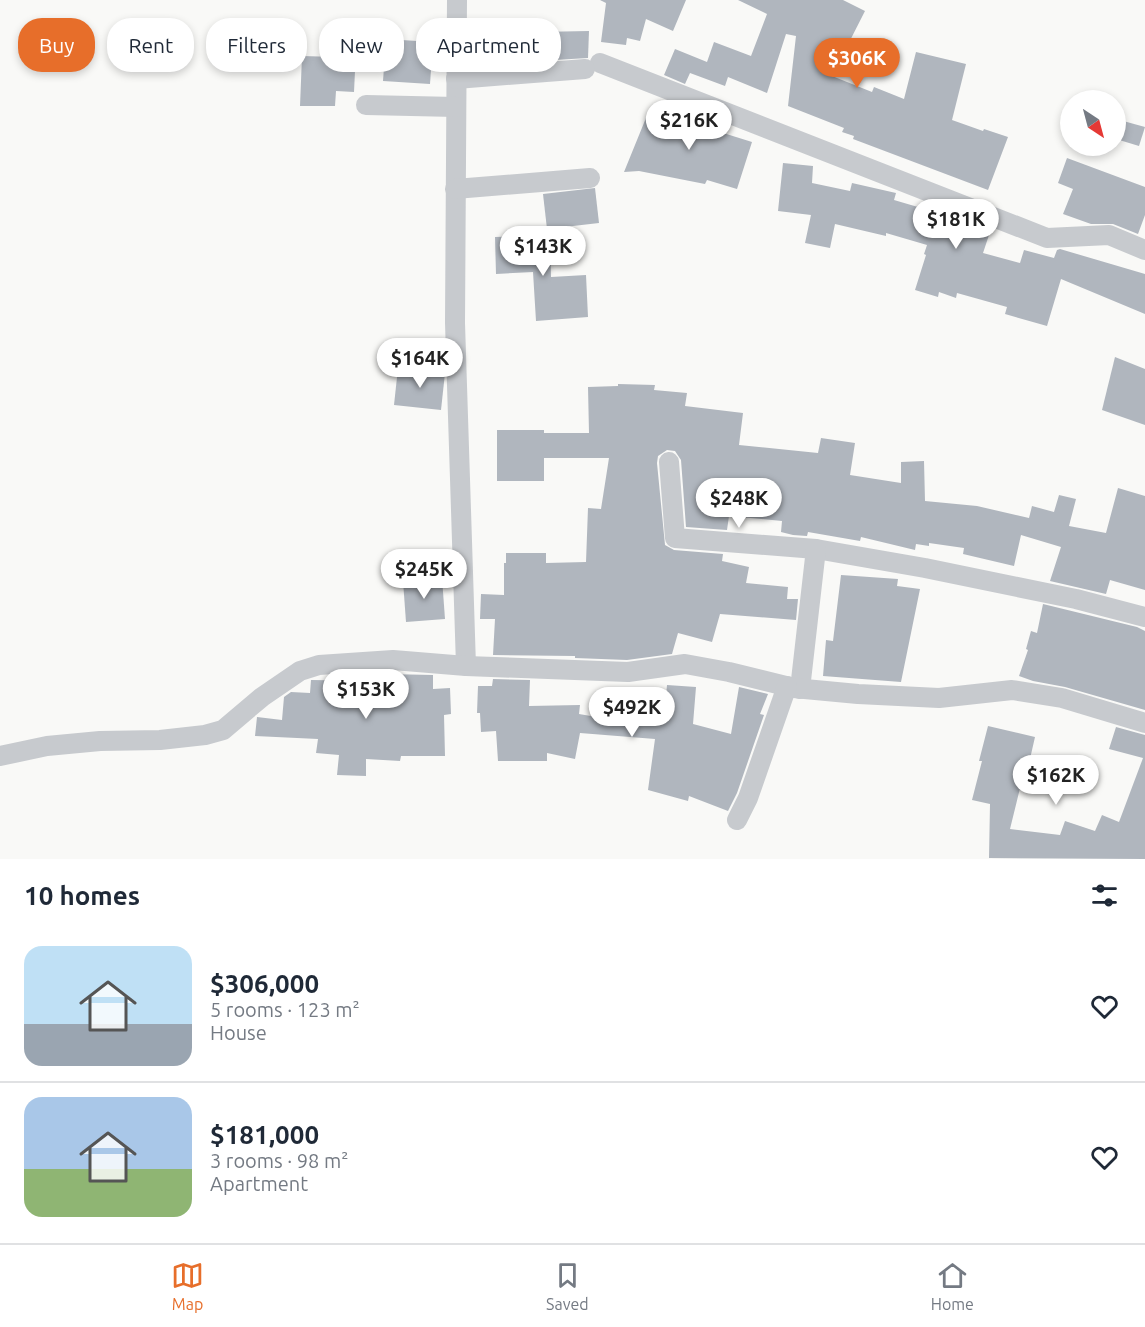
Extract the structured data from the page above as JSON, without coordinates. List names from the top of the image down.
{
  "north": "bottom right",
  "page": {
    "chip": [
      "Buy",
      "Rent",
      "Filters",
      "New",
      "Apartment"
    ],
    "price": [
      "$306K",
      "$216K",
      "$181K",
      "$143K",
      "$164K",
      "$248K",
      "$245K",
      "$153K",
      "$492K",
      "$162K"
    ],
    "heading": "10 homes",
    "list": [
      {
        "name": "$306,000",
        "note": "5 rooms · 123 m² · House"
      },
      {
        "name": "$181,000",
        "note": "3 rooms · 98 m² · Apartment"
      }
    ],
    "tabs": ["Map", "Saved", "Home"]
  }
}
